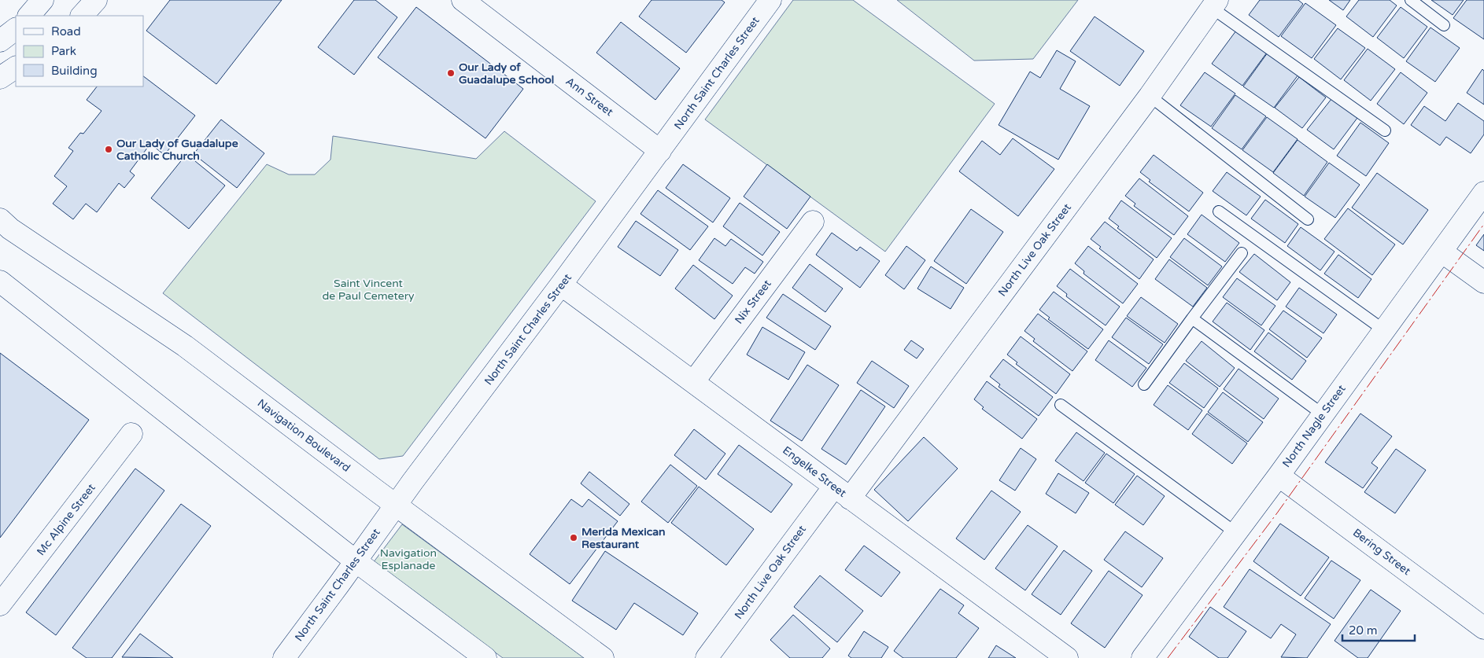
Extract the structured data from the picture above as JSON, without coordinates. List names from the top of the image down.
{
  "streets": {
    "street": [
      "North Saint Charles Street",
      "Ann Street",
      "North Live Oak Street",
      "Nix Street",
      "North Nagle Street",
      "Navigation Boulevard",
      "Engelke Street",
      "Mc Alpine Street",
      "Bering Street"
    ]
  },
  "crossings": [
    ["North Saint Charles Street", "Ann Street"],
    ["North Saint Charles Street", "Navigation Boulevard"],
    ["North Saint Charles Street", "Engelke Street"],
    ["North Live Oak Street", "Engelke Street"],
    ["Nix Street", "Engelke Street"],
    ["North Nagle Street", "Bering Street"]
  ],
  "parks": ["Saint Vincent de Paul Cemetery", "Navigation Esplanade"],
  "places": ["Our Lady of Guadalupe School", "Our Lady of Guadalupe Catholic Church", "Merida Mexican Restaurant"],
  "legend": ["Road", "Park", "Building"],
  "scale_bar": "20 m"
}
